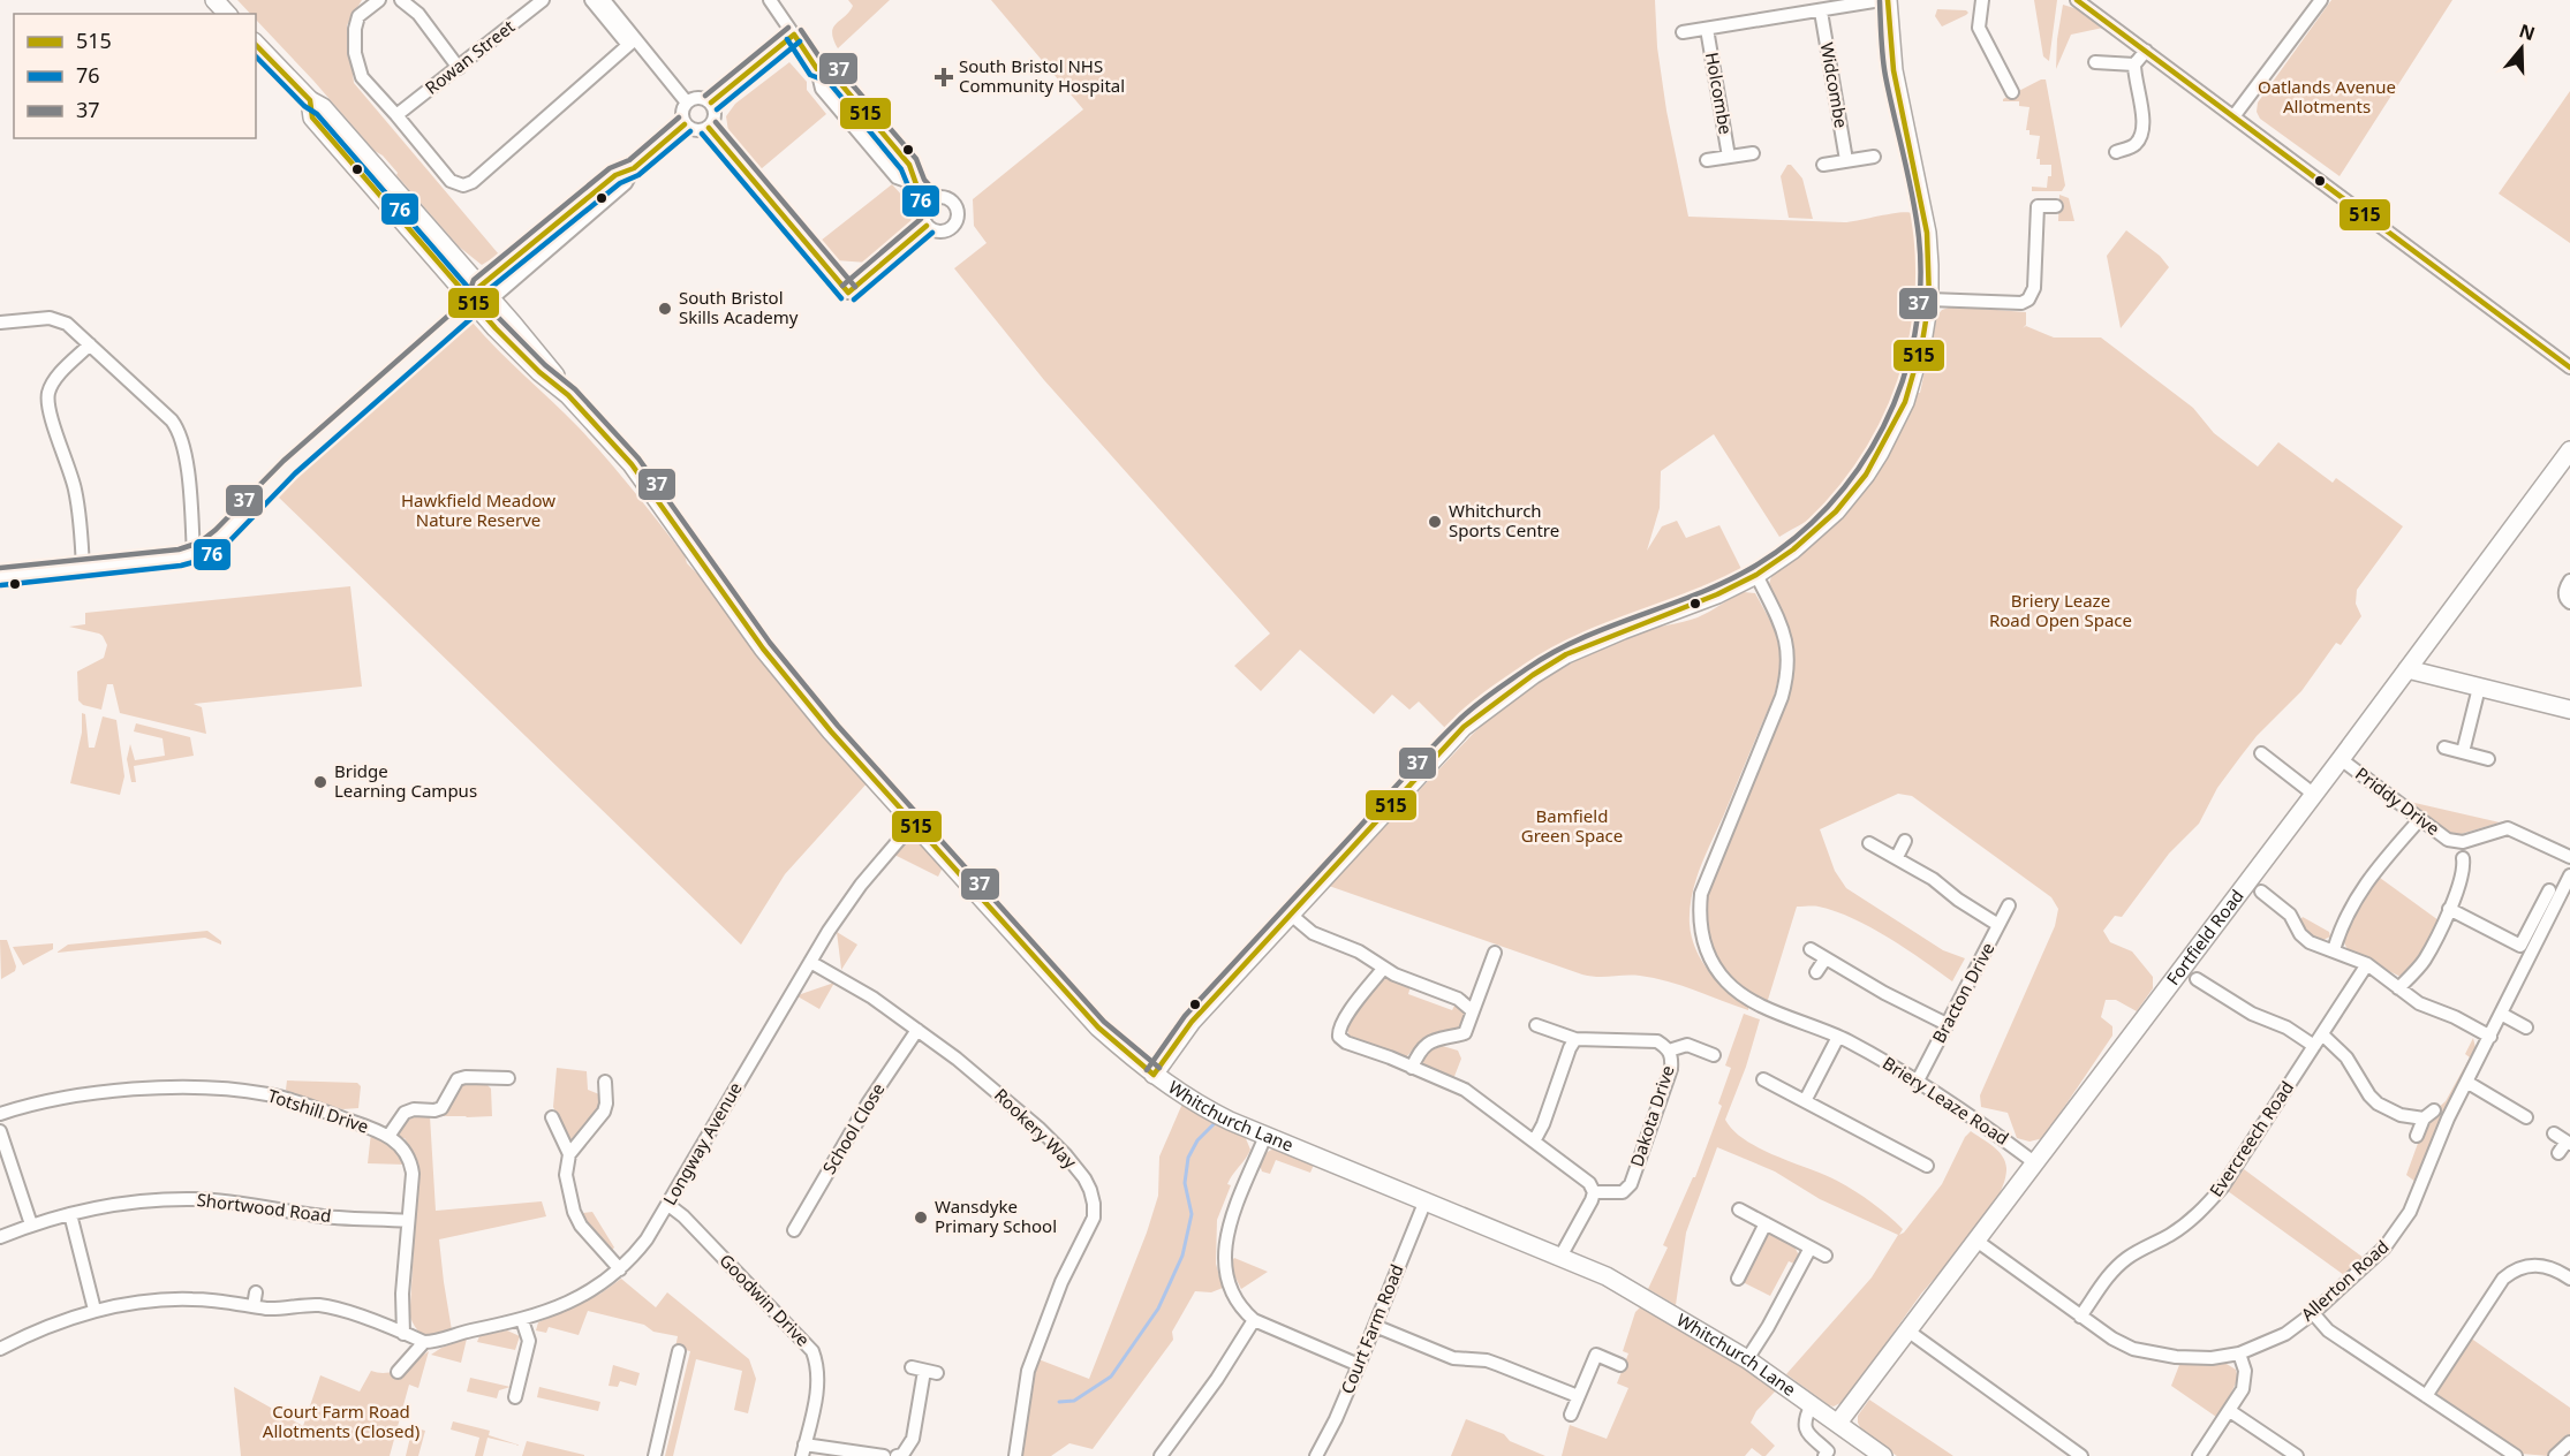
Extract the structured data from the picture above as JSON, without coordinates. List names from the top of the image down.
{
  "streets": {
    "street": [
      "Rowan Street",
      "Widcombe",
      "Holcombe",
      "Priddy Drive",
      "Fortfield Road",
      "Bracton Drive",
      "Briery Leaze Road",
      "Totshill Drive",
      "Whitchurch Lane",
      "Dakota Drive",
      "School Close",
      "Rookery Way",
      "Evercreech Road",
      "Longway Avenue",
      "Shortwood Road",
      "Allerton Road",
      "Goodwin Drive",
      "Court Farm Road"
    ]
  },
  "crossings": [
    ["Priddy Drive", "Fortfield Road"],
    ["Fortfield Road", "Briery Leaze Road"],
    ["Fortfield Road", "Whitchurch Lane"],
    ["Fortfield Road", "Allerton Road"],
    ["Bracton Drive", "Briery Leaze Road"],
    ["Totshill Drive", "Shortwood Road"],
    ["Whitchurch Lane", "Longway Avenue"],
    ["Whitchurch Lane", "Court Farm Road"],
    ["School Close", "Rookery Way"],
    ["Rookery Way", "Longway Avenue"],
    ["Evercreech Road", "Allerton Road"],
    ["Longway Avenue", "Goodwin Drive"]
  ],
  "parks": [
    "Oatlands Avenue Allotments",
    "Hawkfield Meadow Nature Reserve",
    "Briery Leaze Road Open Space",
    "Bamfield Green Space",
    "Court Farm Road Allotments (Closed)"
  ],
  "places": {
    "health": ["South Bristol NHS Community Hospital"],
    "other": [
      "South Bristol Skills Academy",
      "Whitchurch Sports Centre",
      "Bridge Learning Campus",
      "Wansdyke Primary School"
    ]
  },
  "lines": ["transit line 515", "transit line 37", "transit line 76"],
  "legend": ["515", "76", "37"],
  "north": "top"
}
